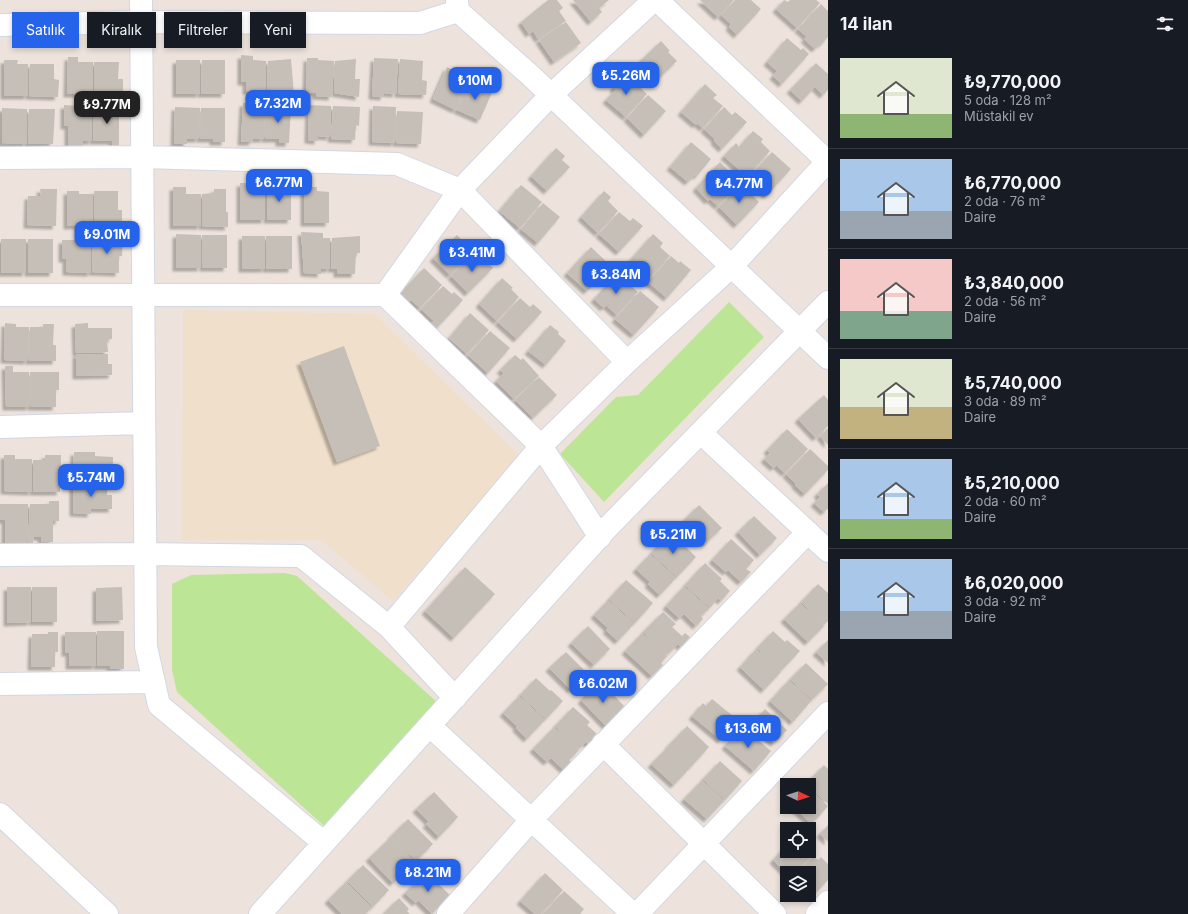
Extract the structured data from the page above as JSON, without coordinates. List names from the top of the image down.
{
  "north": "right",
  "page": {
    "heading": "14 ilan",
    "chip": [
      "Satılık",
      "Kiralık",
      "Filtreler",
      "Yeni"
    ],
    "list": [
      {
        "name": "₺9,770,000",
        "note": "5 oda · 128 m² · Müstakil ev"
      },
      {
        "name": "₺6,770,000",
        "note": "2 oda · 76 m² · Daire"
      },
      {
        "name": "₺3,840,000",
        "note": "2 oda · 56 m² · Daire"
      },
      {
        "name": "₺5,740,000",
        "note": "3 oda · 89 m² · Daire"
      },
      {
        "name": "₺5,210,000",
        "note": "2 oda · 60 m² · Daire"
      },
      {
        "name": "₺6,020,000",
        "note": "3 oda · 92 m² · Daire"
      }
    ],
    "price": [
      "₺5.26M",
      "₺10M",
      "₺7.32M",
      "₺9.77M",
      "₺6.77M",
      "₺4.77M",
      "₺9.01M",
      "₺3.41M",
      "₺3.84M",
      "₺5.74M",
      "₺5.21M",
      "₺6.02M",
      "₺13.6M",
      "₺8.21M"
    ]
  }
}
